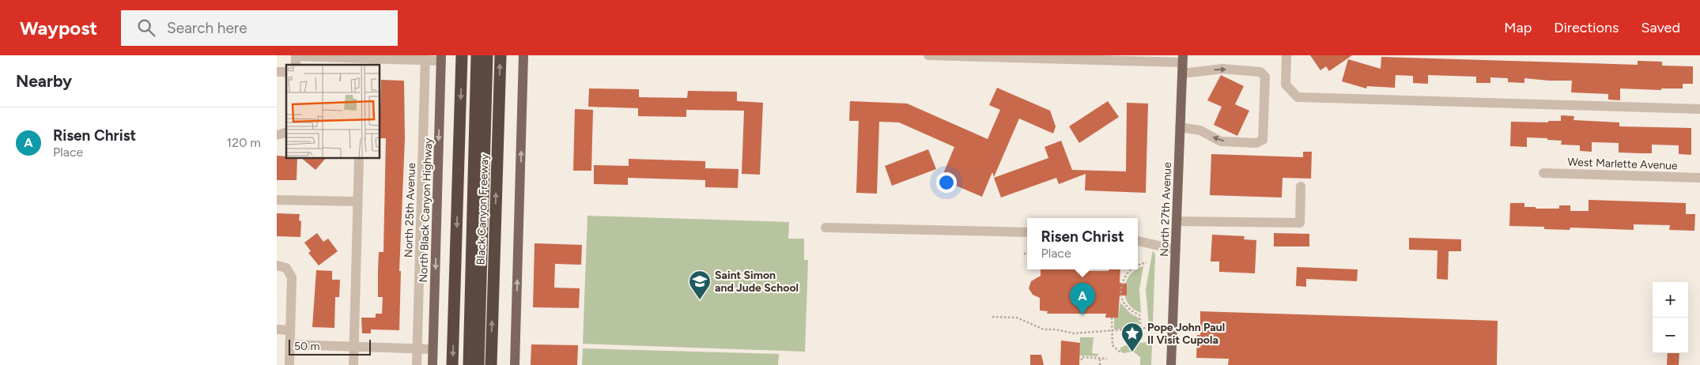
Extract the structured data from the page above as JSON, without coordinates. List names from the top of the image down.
{
  "streets": {
    "highway": ["Black Canyon Freeway"],
    "main road": ["North 27th Avenue", "North Black Canyon Highway"],
    "street": ["West Marlette Avenue", "North 25th Avenue"]
  },
  "places": {
    "school or university": ["Saint Simon and Jude School"],
    "place": ["Pope John Paul II Visit Cupola"]
  },
  "scale_bar": "50 m",
  "page": {
    "header": "Waypost",
    "search": "Search here",
    "nav": ["Map", "Directions", "Saved"],
    "heading": "Nearby",
    "list": [
      {
        "mark": "A",
        "name": "Risen Christ",
        "note": "Place",
        "value": "120 m"
      }
    ],
    "popup": ["Risen Christ", "Place"],
    "map_buttons": ["+", "−"],
    "pins": "A",
    "scale": "50 m"
  }
}
